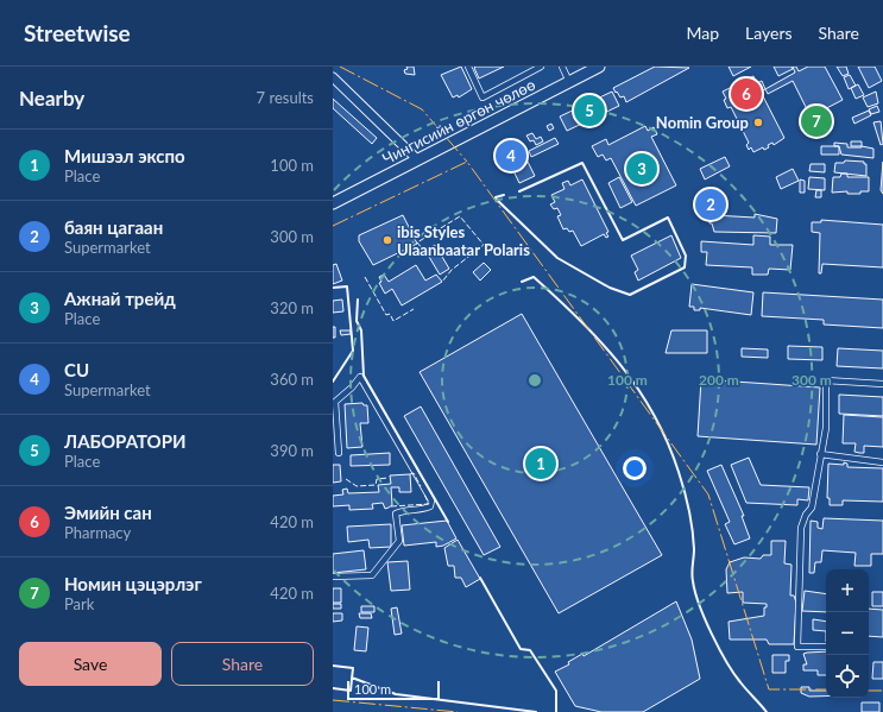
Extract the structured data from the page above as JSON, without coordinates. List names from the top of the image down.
{
  "streets": {
    "highway": ["Чингисийн өргөн чөлөө"]
  },
  "places": ["Nomin Group", "ibis Styles Ulaanbaatar Polaris"],
  "scale_bar": "100 m",
  "page": {
    "header": "Streetwise",
    "nav": ["Map", "Layers", "Share"],
    "heading": ["Nearby", "7 results"],
    "pins": [
      "6",
      "5",
      "7",
      "4",
      "3",
      "2",
      "1"
    ],
    "list": [
      {
        "mark": "1",
        "name": "Мишээл экспо",
        "note": "Place",
        "value": "100 m"
      },
      {
        "mark": "2",
        "name": "баян цагаан",
        "note": "Supermarket",
        "value": "300 m"
      },
      {
        "mark": "3",
        "name": "Ажнай трейд",
        "note": "Place",
        "value": "320 m"
      },
      {
        "mark": "4",
        "name": "CU",
        "note": "Supermarket",
        "value": "360 m"
      },
      {
        "mark": "5",
        "name": "ЛАБОРАТОРИ",
        "note": "Place",
        "value": "390 m"
      },
      {
        "mark": "6",
        "name": "Эмийн сан",
        "note": "Pharmacy",
        "value": "420 m"
      },
      {
        "mark": "7",
        "name": "Номин цэцэрлэг",
        "note": "Park",
        "value": "420 m"
      }
    ],
    "map_buttons": ["+", "−"],
    "buttons": ["Save", "Share"],
    "scale": "100 m"
  },
  "rings": ["100 m", "200 m", "300 m"]
}
